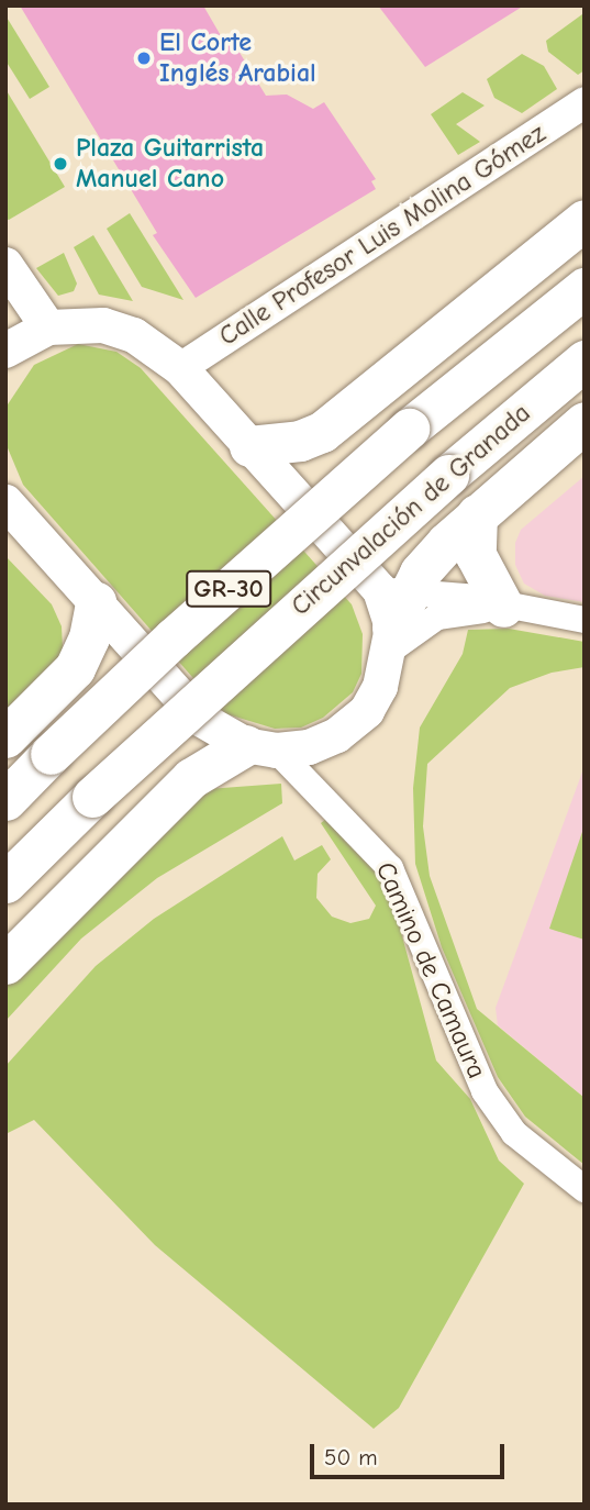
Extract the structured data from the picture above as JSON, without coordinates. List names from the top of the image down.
{
  "streets": {
    "highway": ["Circunvalación de Granada", "GR-30"],
    "main road": ["Calle Profesor Luis Molina Gómez"],
    "street": ["Camino de Camaura"]
  },
  "places": ["El Corte Inglés Arabial", "Plaza Guitarrista Manuel Cano"],
  "scale_bar": "50 m"
}
